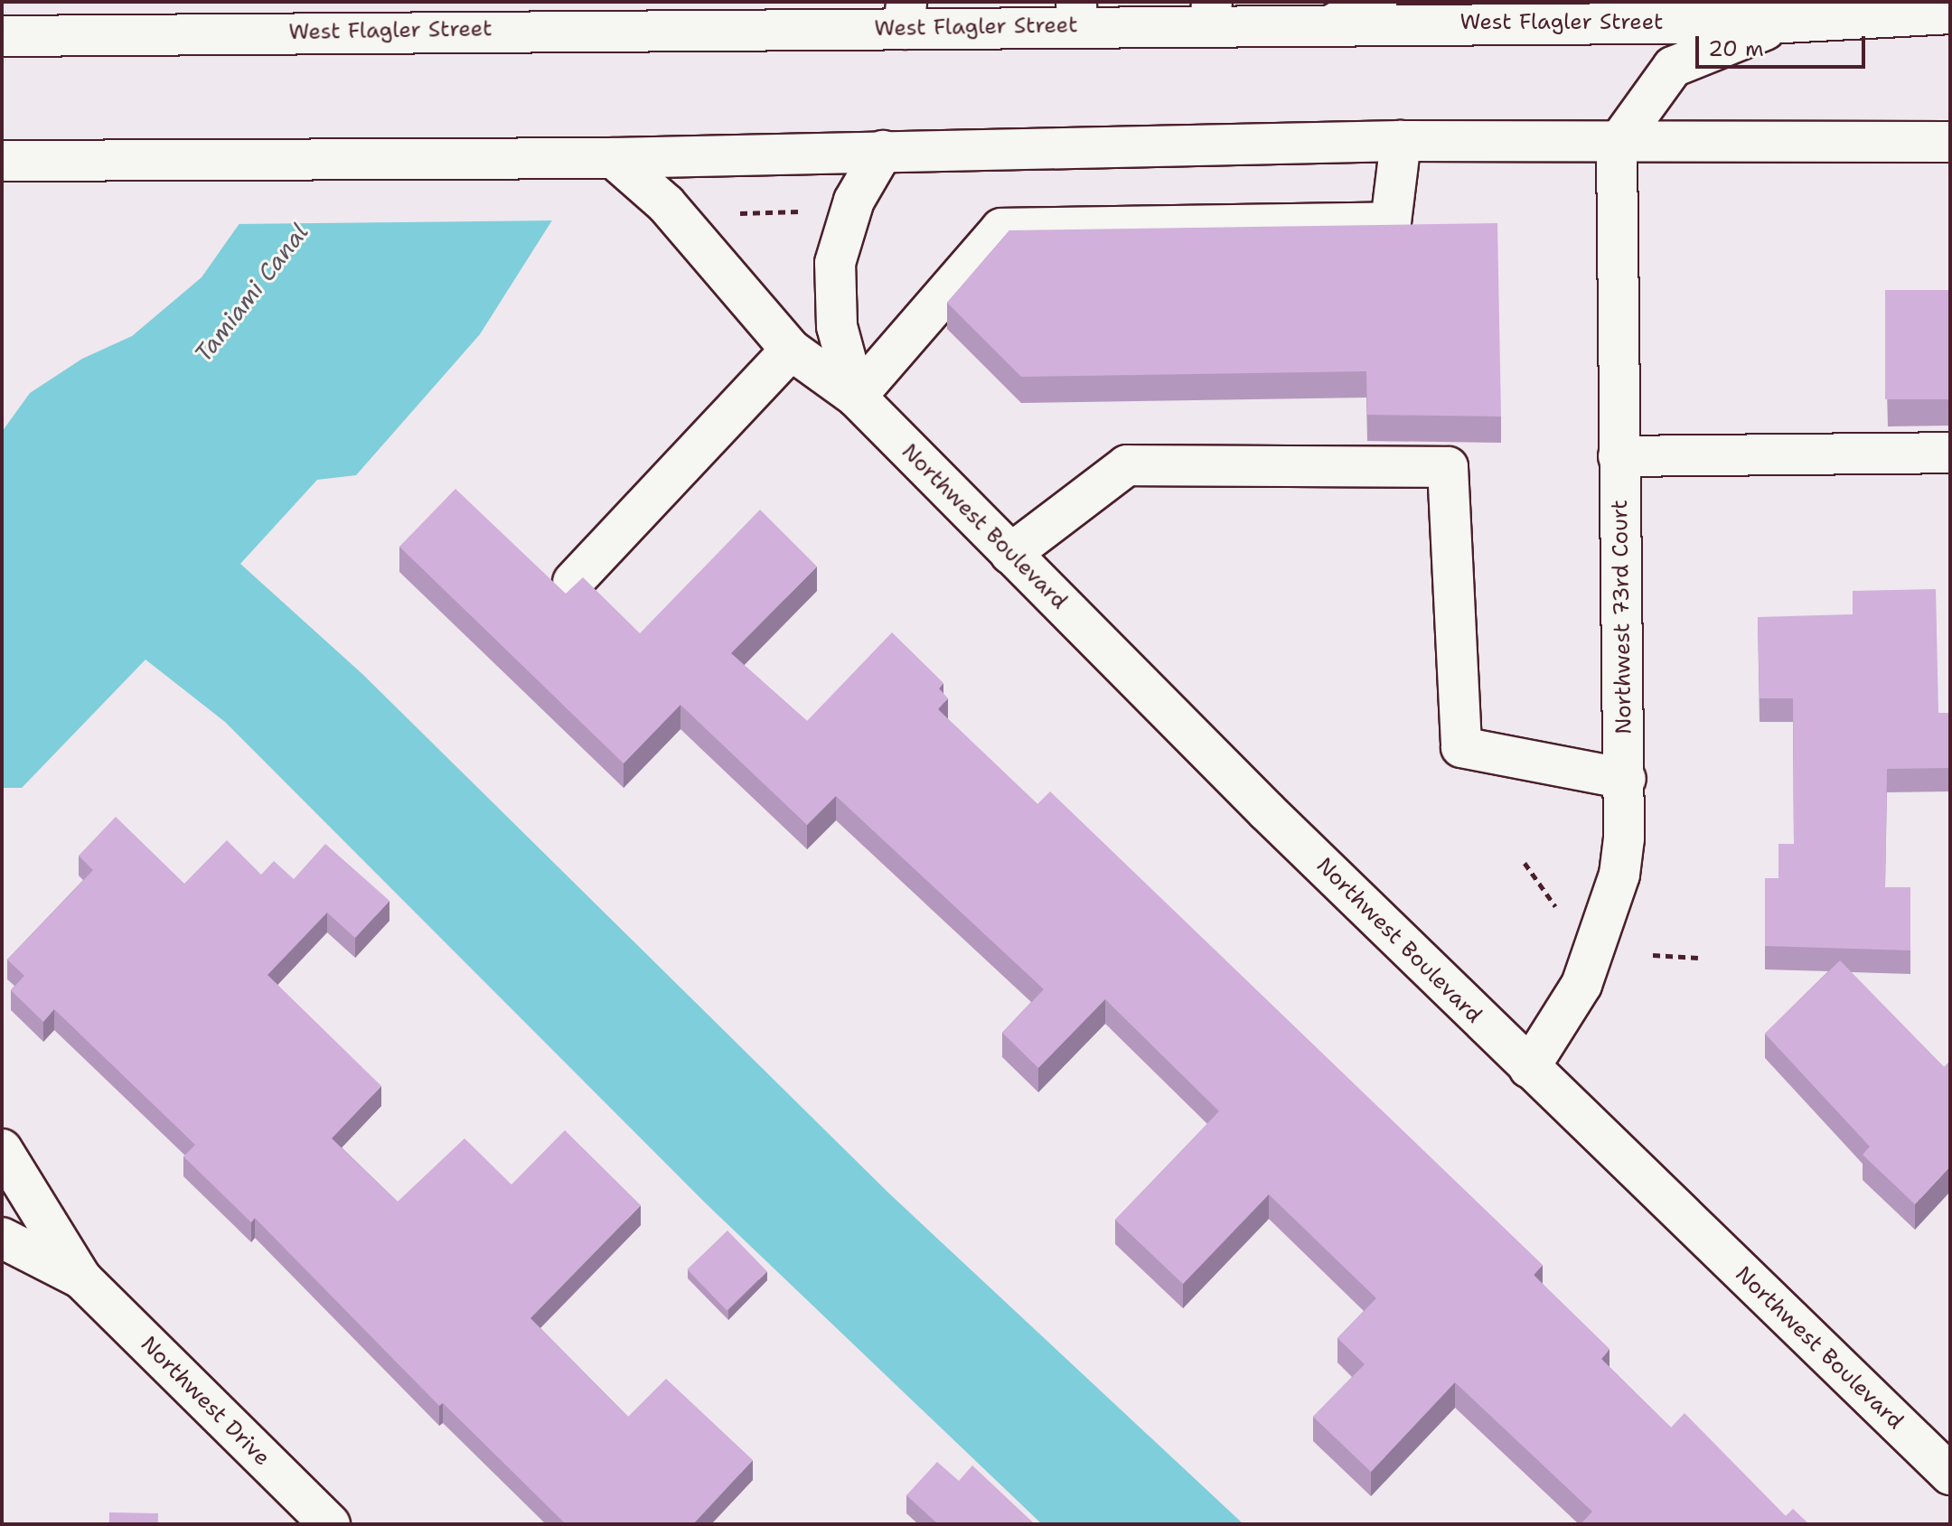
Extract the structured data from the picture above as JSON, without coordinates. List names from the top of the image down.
{
  "streets": {
    "main road": [
      "West Flagler Street",
      "Northwest Boulevard",
      "Northwest 73rd Court",
      "Northwest Drive"
    ]
  },
  "crossings": [
    ["Northwest Boulevard", "Northwest 73rd Court"]
  ],
  "water": ["Tamiami Canal"],
  "scale_bar": "20 m"
}
